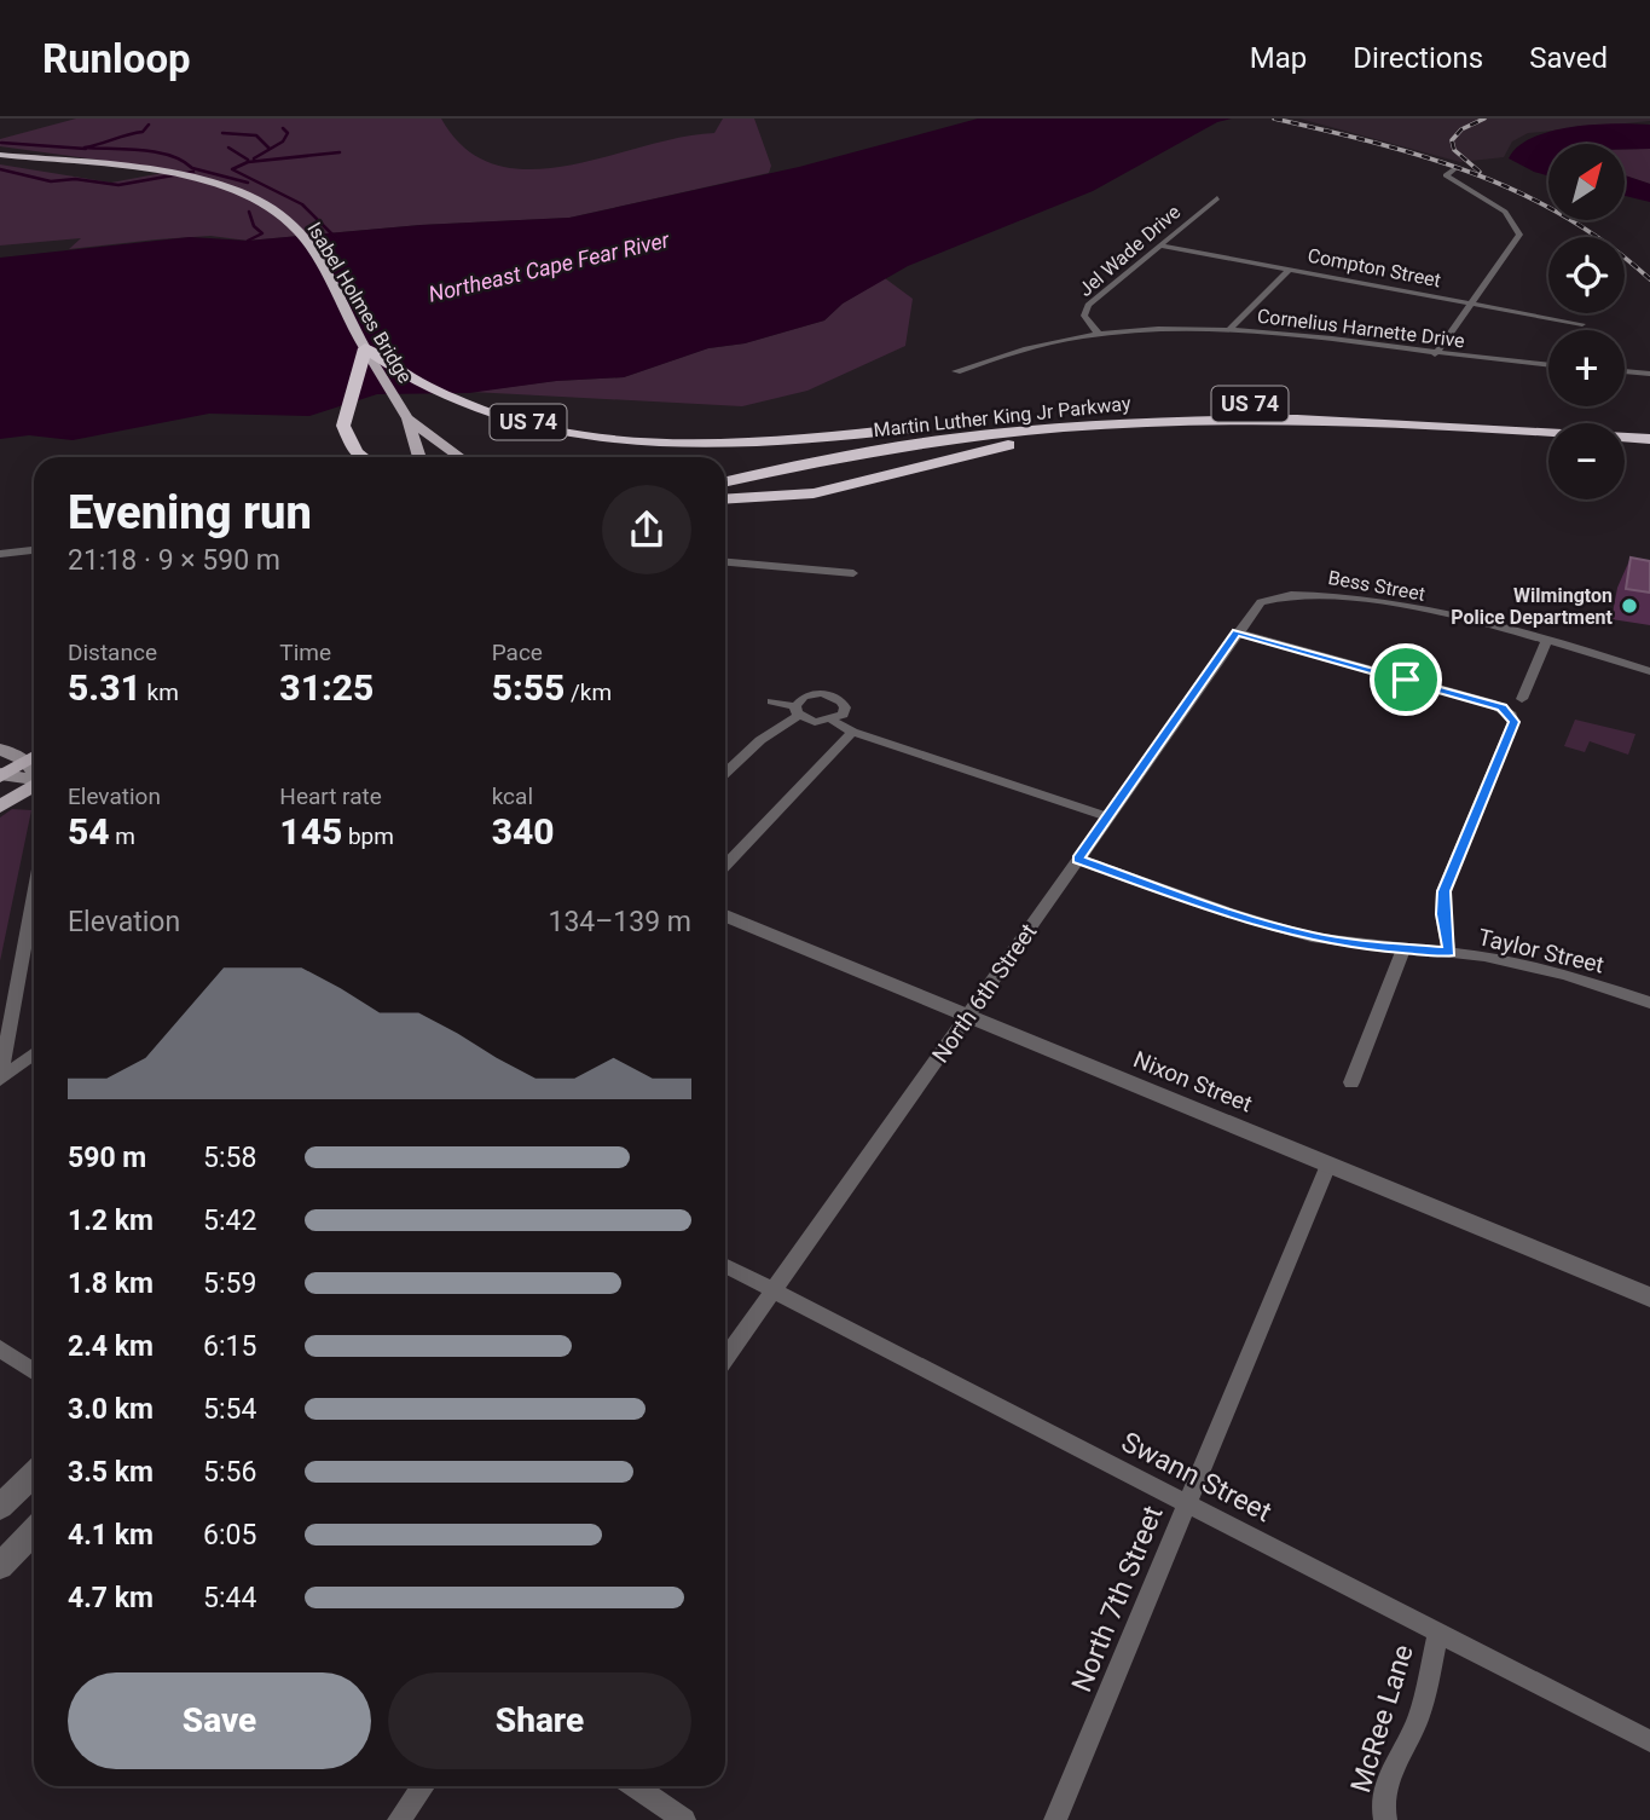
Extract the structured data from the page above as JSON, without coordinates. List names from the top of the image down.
{
  "streets": {
    "highway": ["Isabel Holmes Bridge", "US 74", "Martin Luther King Jr Parkway"],
    "street": [
      "Jel Wade Drive",
      "Compton Street",
      "Cornelius Harnette Drive",
      "Bess Street",
      "Taylor Street",
      "North 6th Street",
      "Nixon Street",
      "Swann Street",
      "North 7th Street",
      "McRee Lane"
    ]
  },
  "crossings": [
    ["Jel Wade Drive", "Compton Street"],
    ["Jel Wade Drive", "Cornelius Harnette Drive"],
    ["Isabel Holmes Bridge", "US 74"],
    ["US 74", "Martin Luther King Jr Parkway"],
    ["Bess Street", "North 6th Street"],
    ["Taylor Street", "North 6th Street"],
    ["North 6th Street", "Nixon Street"],
    ["North 6th Street", "Swann Street"],
    ["Nixon Street", "North 7th Street"],
    ["Swann Street", "North 7th Street"],
    ["Swann Street", "McRee Lane"]
  ],
  "water": ["Northeast Cape Fear River"],
  "places": ["Wilmington Police Department"],
  "north": "top right",
  "page": {
    "header": "Runloop",
    "nav": ["Map", "Directions", "Saved"],
    "map_buttons": ["+", "−"],
    "heading": ["Evening run", "21:18 · 9 × 590 m"],
    "stats": [
      ["Distance", "5.31 km"],
      ["Time", "31:25"],
      ["Pace", "5:55 /km"],
      ["Elevation", "54 m"],
      ["Heart rate", "145 bpm"],
      ["kcal", "340"]
    ],
    "chart": ["Elevation", "134–139 m"],
    "list": [
      {
        "name": "590 m",
        "note": "5:58"
      },
      {
        "name": "1.2 km",
        "note": "5:42"
      },
      {
        "name": "1.8 km",
        "note": "5:59"
      },
      {
        "name": "2.4 km",
        "note": "6:15"
      },
      {
        "name": "3.0 km",
        "note": "5:54"
      },
      {
        "name": "3.5 km",
        "note": "5:56"
      },
      {
        "name": "4.1 km",
        "note": "6:05"
      },
      {
        "name": "4.7 km",
        "note": "5:44"
      }
    ],
    "buttons": ["Save", "Share"]
  }
}
